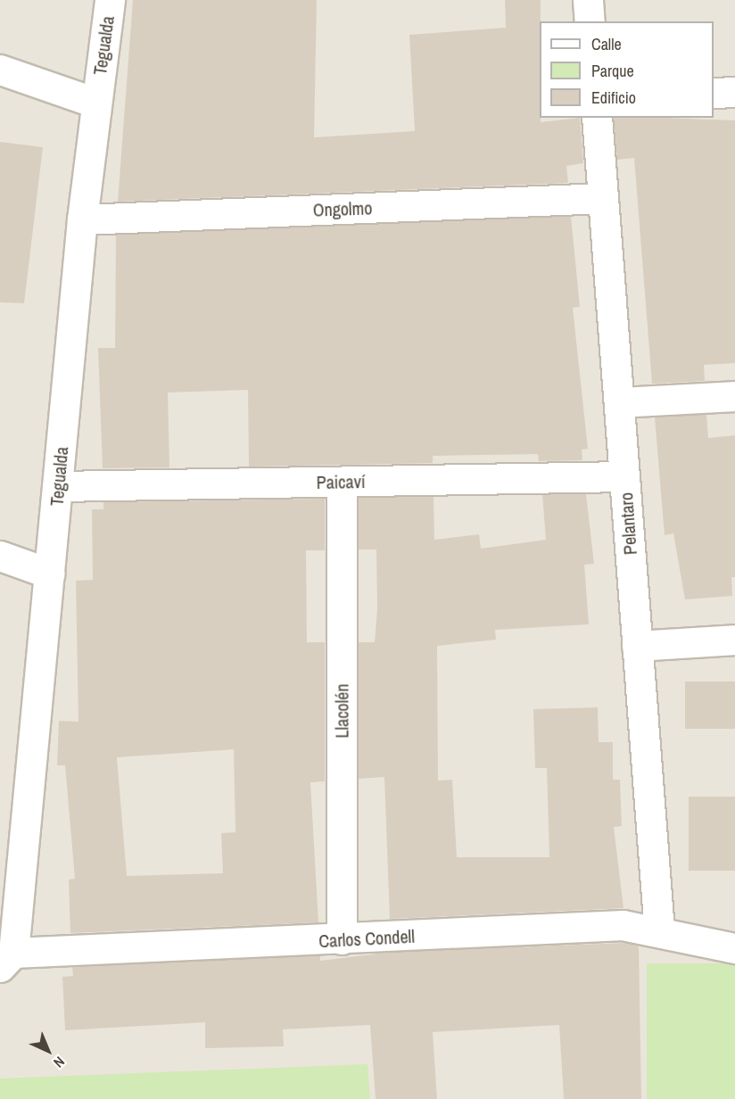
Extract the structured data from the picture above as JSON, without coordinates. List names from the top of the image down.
{
  "streets": {
    "street": [
      "Tegualda",
      "Ongolmo",
      "Paicaví",
      "Pelantaro",
      "Llacolén",
      "Carlos Condell"
    ]
  },
  "crossings": [
    ["Tegualda", "Ongolmo"],
    ["Tegualda", "Paicaví"],
    ["Tegualda", "Carlos Condell"],
    ["Ongolmo", "Pelantaro"],
    ["Paicaví", "Pelantaro"],
    ["Paicaví", "Llacolén"],
    ["Pelantaro", "Carlos Condell"],
    ["Llacolén", "Carlos Condell"]
  ],
  "legend": ["Calle", "Parque", "Edificio"],
  "north": "bottom right"
}
